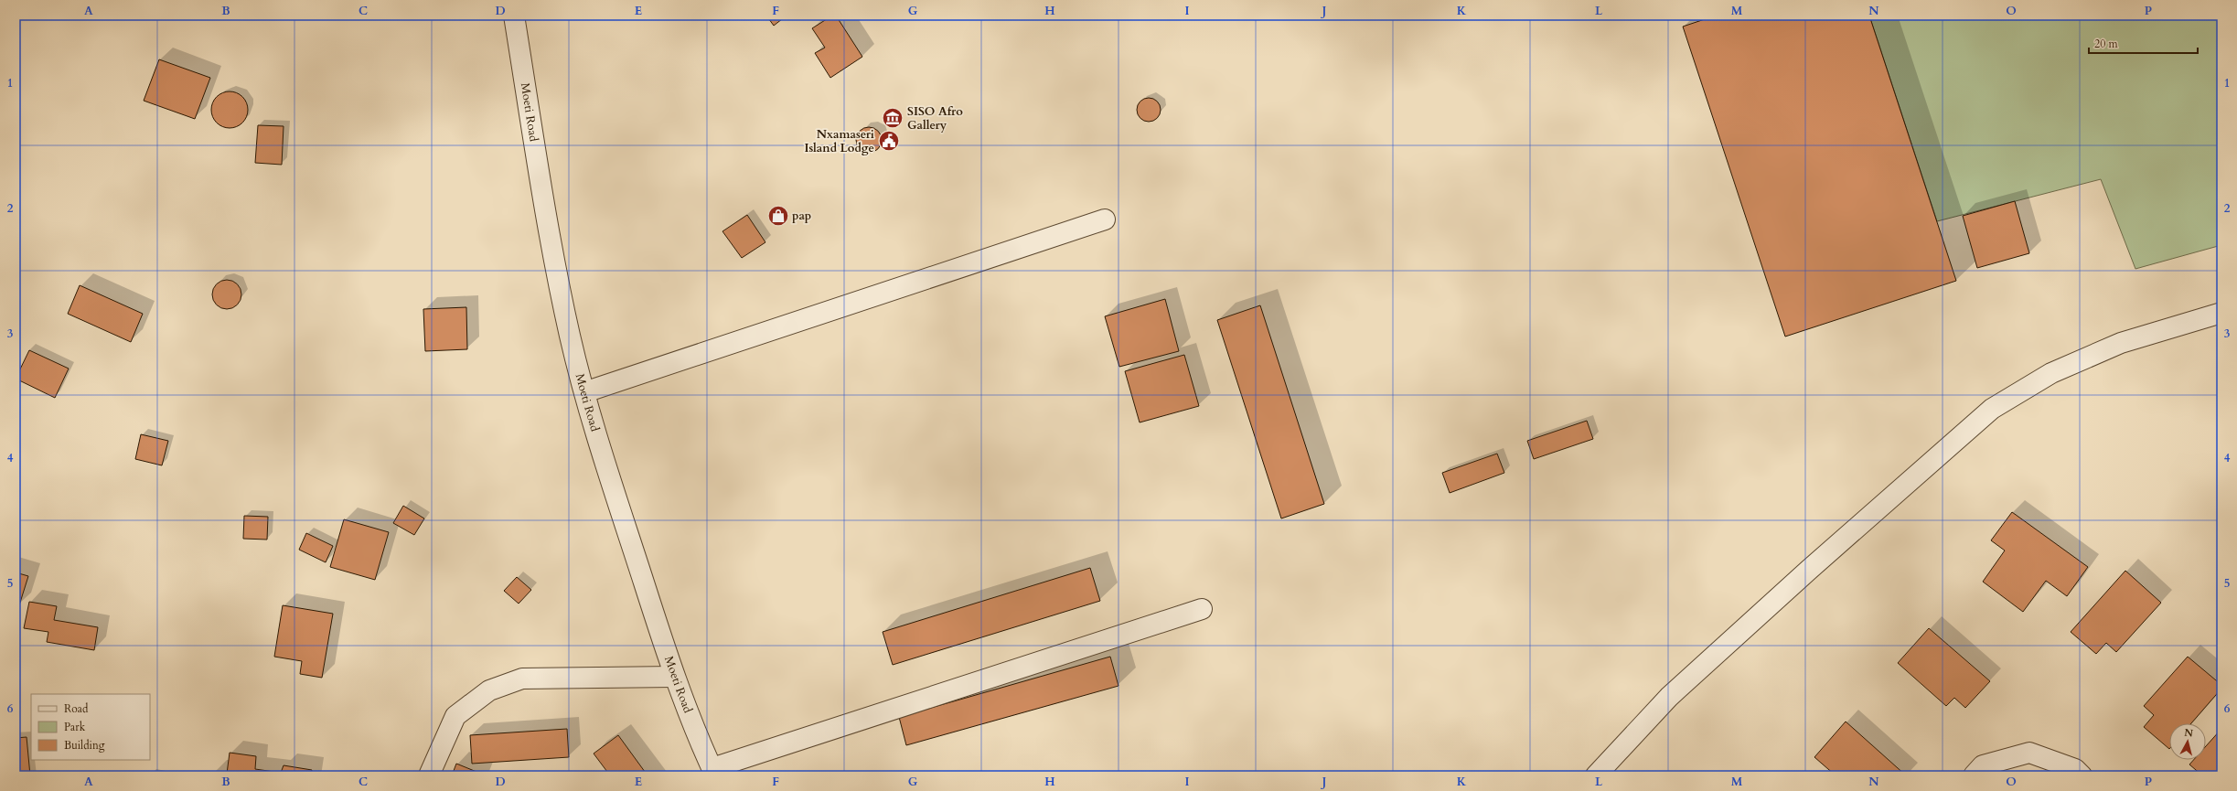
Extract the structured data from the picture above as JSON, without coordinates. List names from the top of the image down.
{
  "streets": {
    "street": ["Moeti Road"]
  },
  "places": {
    "museum": ["SISO Afro Gallery"],
    "public building": ["Nxamaseri Island Lodge"],
    "shop": ["pap"]
  },
  "legend": ["Road", "Park", "Building"],
  "scale_bar": "20 m",
  "north": "top",
  "grid": {
    "columns": [
      "A",
      "B",
      "C",
      "D",
      "E",
      "F",
      "G",
      "H",
      "I",
      "J",
      "K",
      "L",
      "M",
      "N",
      "O",
      "P"
    ],
    "rows": [
      "1",
      "2",
      "3",
      "4",
      "5",
      "6"
    ]
  }
}
